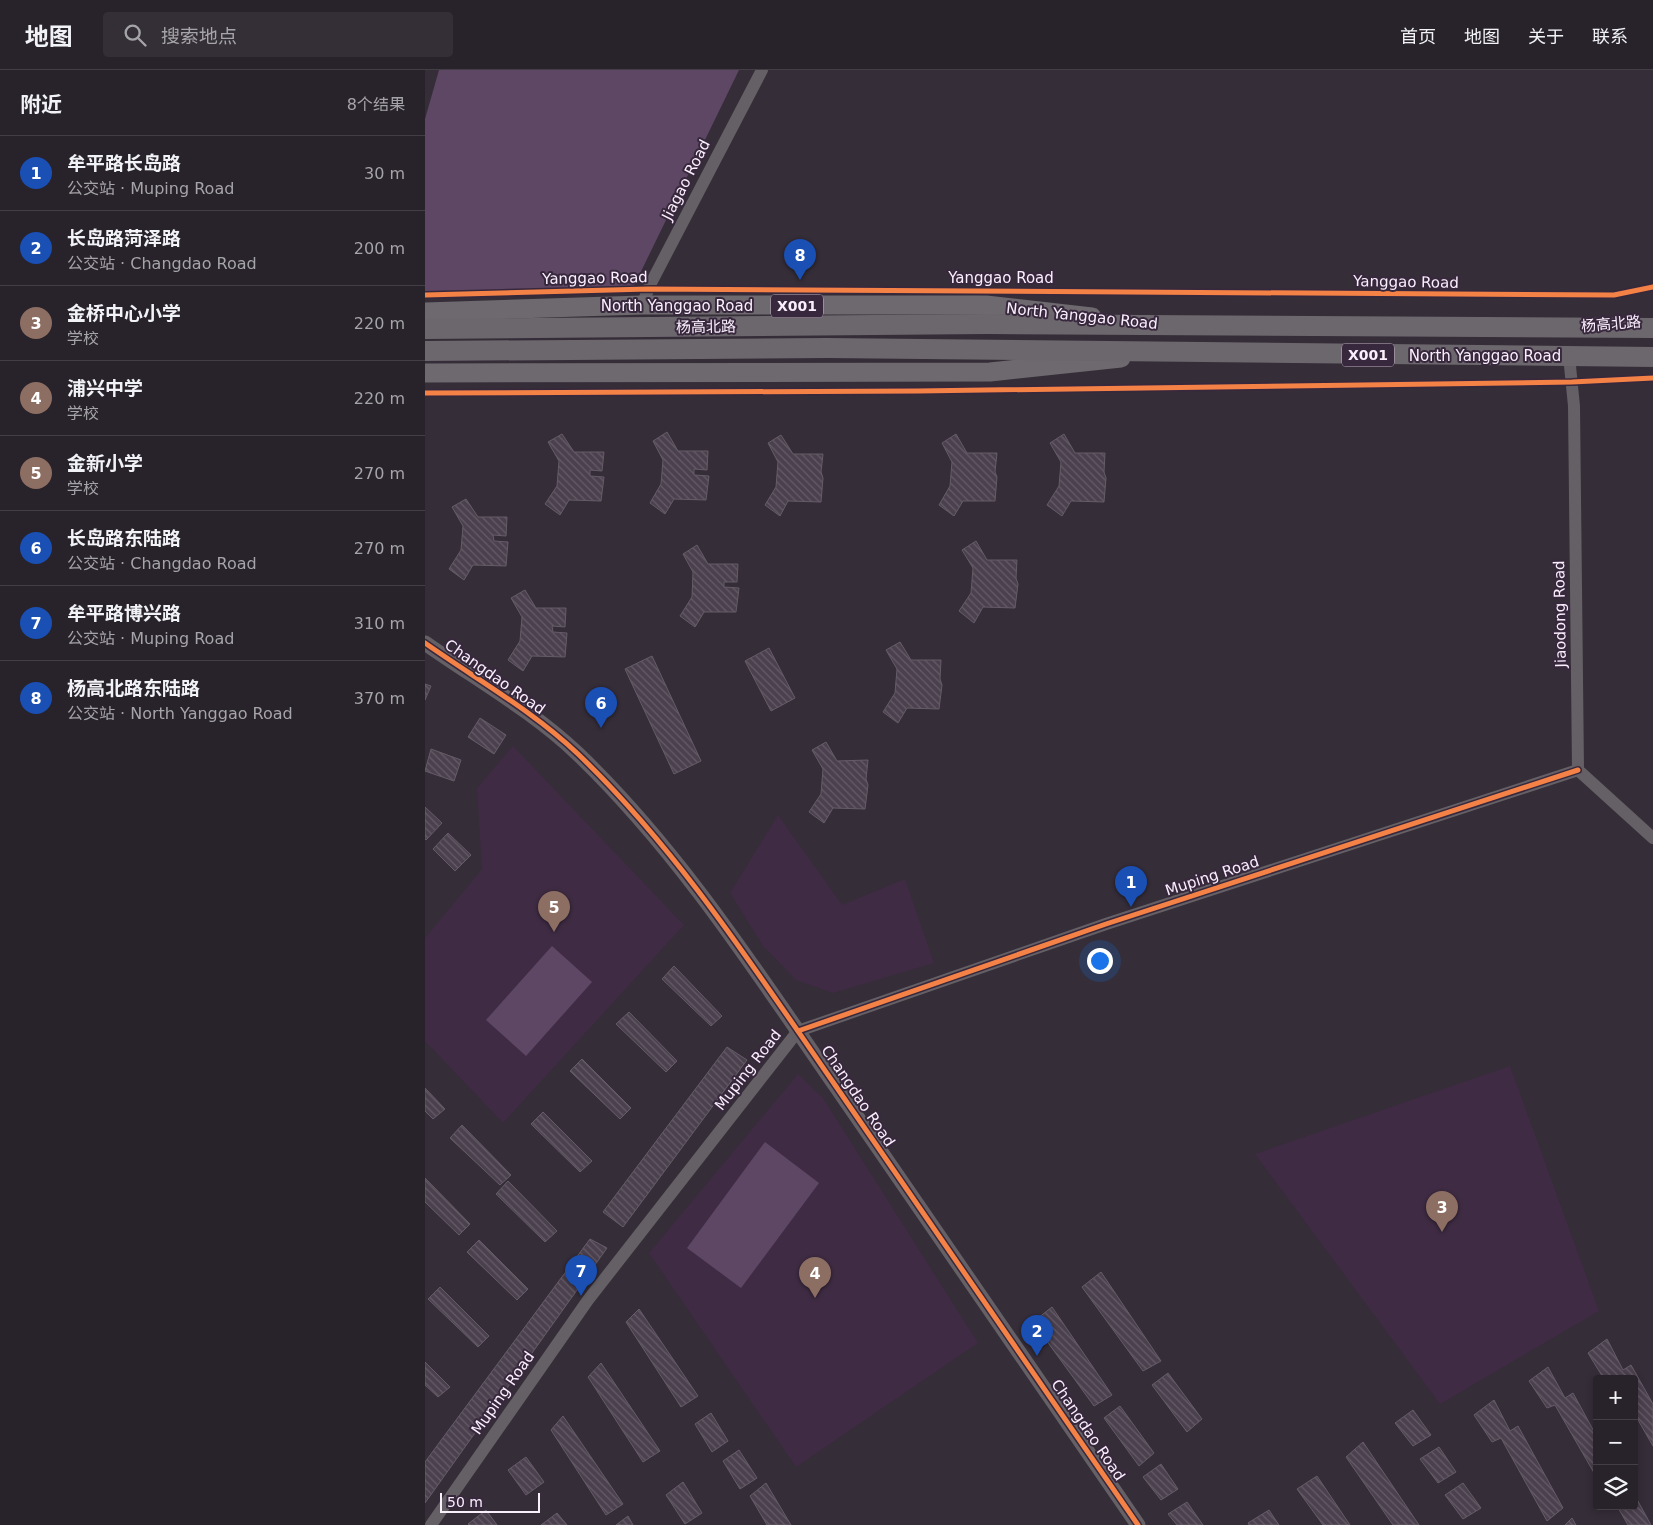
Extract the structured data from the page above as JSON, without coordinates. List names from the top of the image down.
{
  "streets": {
    "highway": ["North Yanggao Road", "X001", "杨高北路"],
    "street": [
      "Jiagao Road",
      "Jiaodong Road",
      "Changdao Road",
      "Muping Road"
    ],
    "cycle path": ["Yanggao Road"]
  },
  "crossings": [
    ["Jiagao Road", "North Yanggao Road"],
    ["North Yanggao Road", "杨高北路"],
    ["North Yanggao Road", "Jiaodong Road"],
    ["Jiaodong Road", "Muping Road"],
    ["Changdao Road", "Muping Road"]
  ],
  "scale_bar": "50 m",
  "page": {
    "header": "地图",
    "search": "搜索地点",
    "nav": [
      "首页",
      "地图",
      "关于",
      "联系"
    ],
    "heading": ["附近", "8个结果"],
    "list": [
      {
        "mark": "1",
        "name": "牟平路长岛路",
        "note": "公交站 · Muping Road",
        "value": "30 m"
      },
      {
        "mark": "2",
        "name": "长岛路菏泽路",
        "note": "公交站 · Changdao Road",
        "value": "200 m"
      },
      {
        "mark": "3",
        "name": "金桥中心小学",
        "note": "学校",
        "value": "220 m"
      },
      {
        "mark": "4",
        "name": "浦兴中学",
        "note": "学校",
        "value": "220 m"
      },
      {
        "mark": "5",
        "name": "金新小学",
        "note": "学校",
        "value": "270 m"
      },
      {
        "mark": "6",
        "name": "长岛路东陆路",
        "note": "公交站 · Changdao Road",
        "value": "270 m"
      },
      {
        "mark": "7",
        "name": "牟平路博兴路",
        "note": "公交站 · Muping Road",
        "value": "310 m"
      },
      {
        "mark": "8",
        "name": "杨高北路东陆路",
        "note": "公交站 · North Yanggao Road",
        "value": "370 m"
      }
    ],
    "pins": [
      "8",
      "6",
      "1",
      "5",
      "3",
      "7",
      "4",
      "2"
    ],
    "map_buttons": ["+", "−"],
    "scale": "50 m"
  }
}
